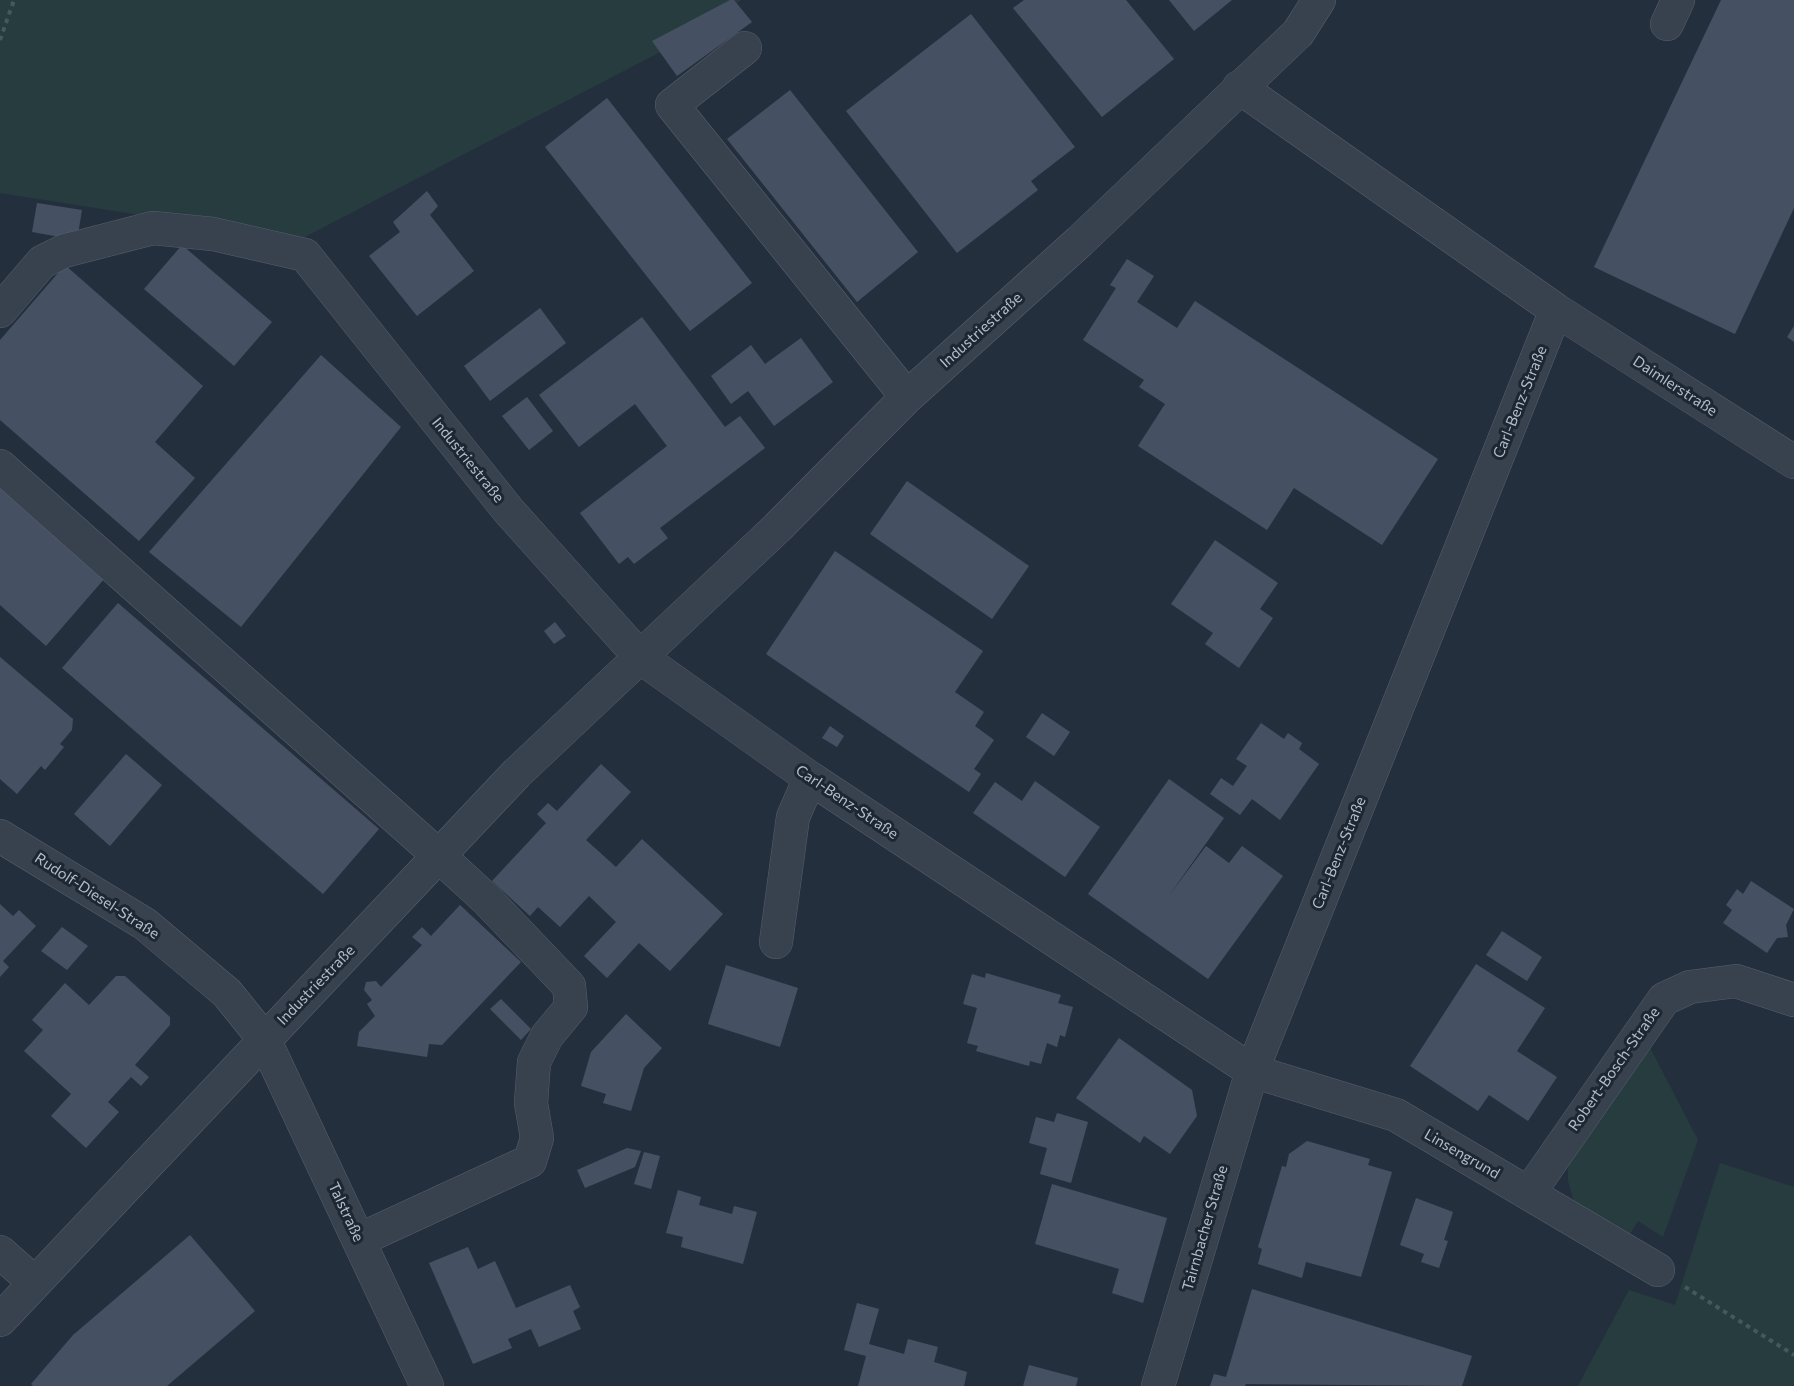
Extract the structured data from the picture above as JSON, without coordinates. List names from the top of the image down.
{
  "streets": {
    "street": [
      "Industriestraße",
      "Daimlerstraße",
      "Carl-Benz-Straße",
      "Rudolf-Diesel-Straße",
      "Robert-Bosch-Straße",
      "Linsengrund",
      "Talstraße",
      "Tairnbacher Straße"
    ]
  },
  "crossings": [
    ["Industriestraße", "Carl-Benz-Straße"],
    ["Industriestraße", "Rudolf-Diesel-Straße"],
    ["Industriestraße", "Talstraße"],
    ["Daimlerstraße", "Carl-Benz-Straße"],
    ["Carl-Benz-Straße", "Linsengrund"],
    ["Carl-Benz-Straße", "Tairnbacher Straße"],
    ["Rudolf-Diesel-Straße", "Talstraße"],
    ["Robert-Bosch-Straße", "Linsengrund"],
    ["Linsengrund", "Tairnbacher Straße"]
  ]
}
